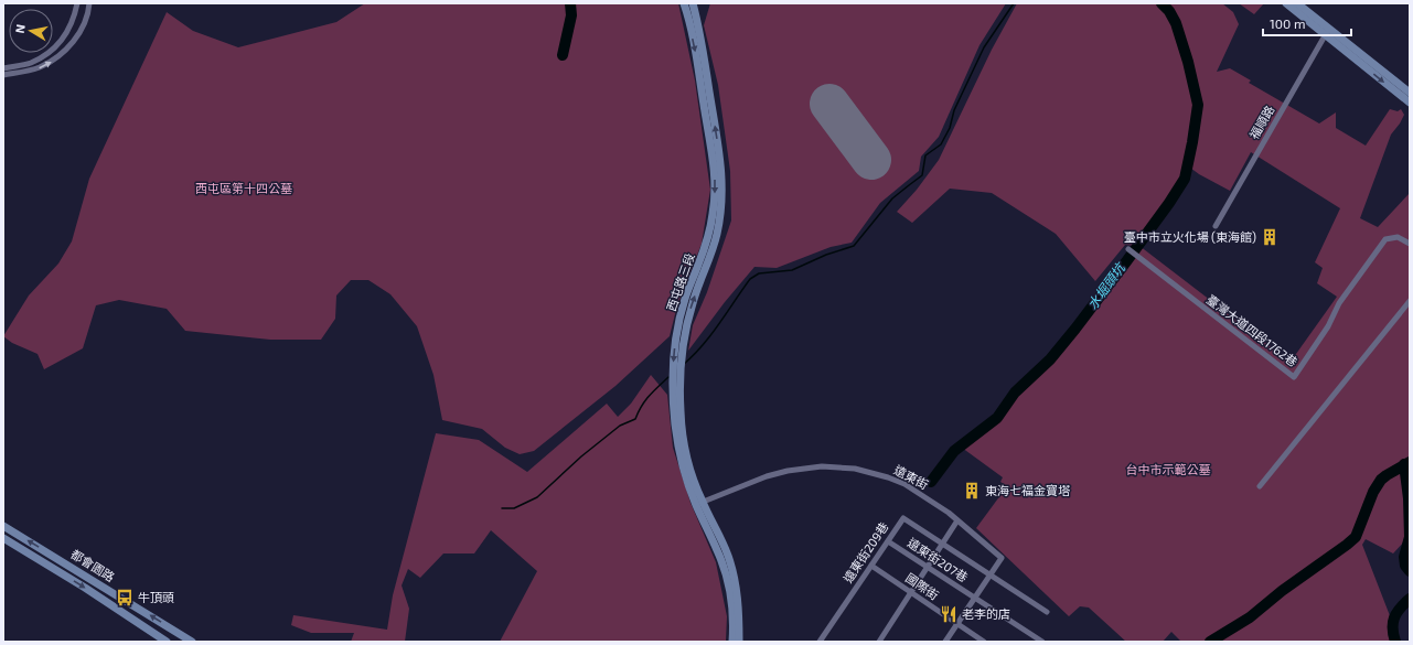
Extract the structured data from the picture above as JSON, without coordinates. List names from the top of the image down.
{
  "streets": {
    "street": [
      "福順路",
      "西屯路三段",
      "臺灣大道四段1762巷",
      "遠東街",
      "遠東街209巷",
      "遠東街207巷",
      "都會園路",
      "國際街"
    ]
  },
  "crossings": [
    ["西屯路三段", "遠東街"],
    ["遠東街", "遠東街209巷"],
    ["遠東街", "遠東街207巷"],
    ["遠東街", "國際街"],
    ["遠東街209巷", "遠東街207巷"],
    ["遠東街209巷", "國際街"]
  ],
  "water": ["水堀頭坑"],
  "parks": ["西屯區第十四公墓", "台中市示範公墓"],
  "places": {
    "building": ["臺中市立火化場 (東海館)", "東海七福金寶塔"],
    "bus stop": ["牛頂頭"],
    "restaurant": ["老李的店"]
  },
  "scale_bar": "100 m",
  "north": "left"
}
